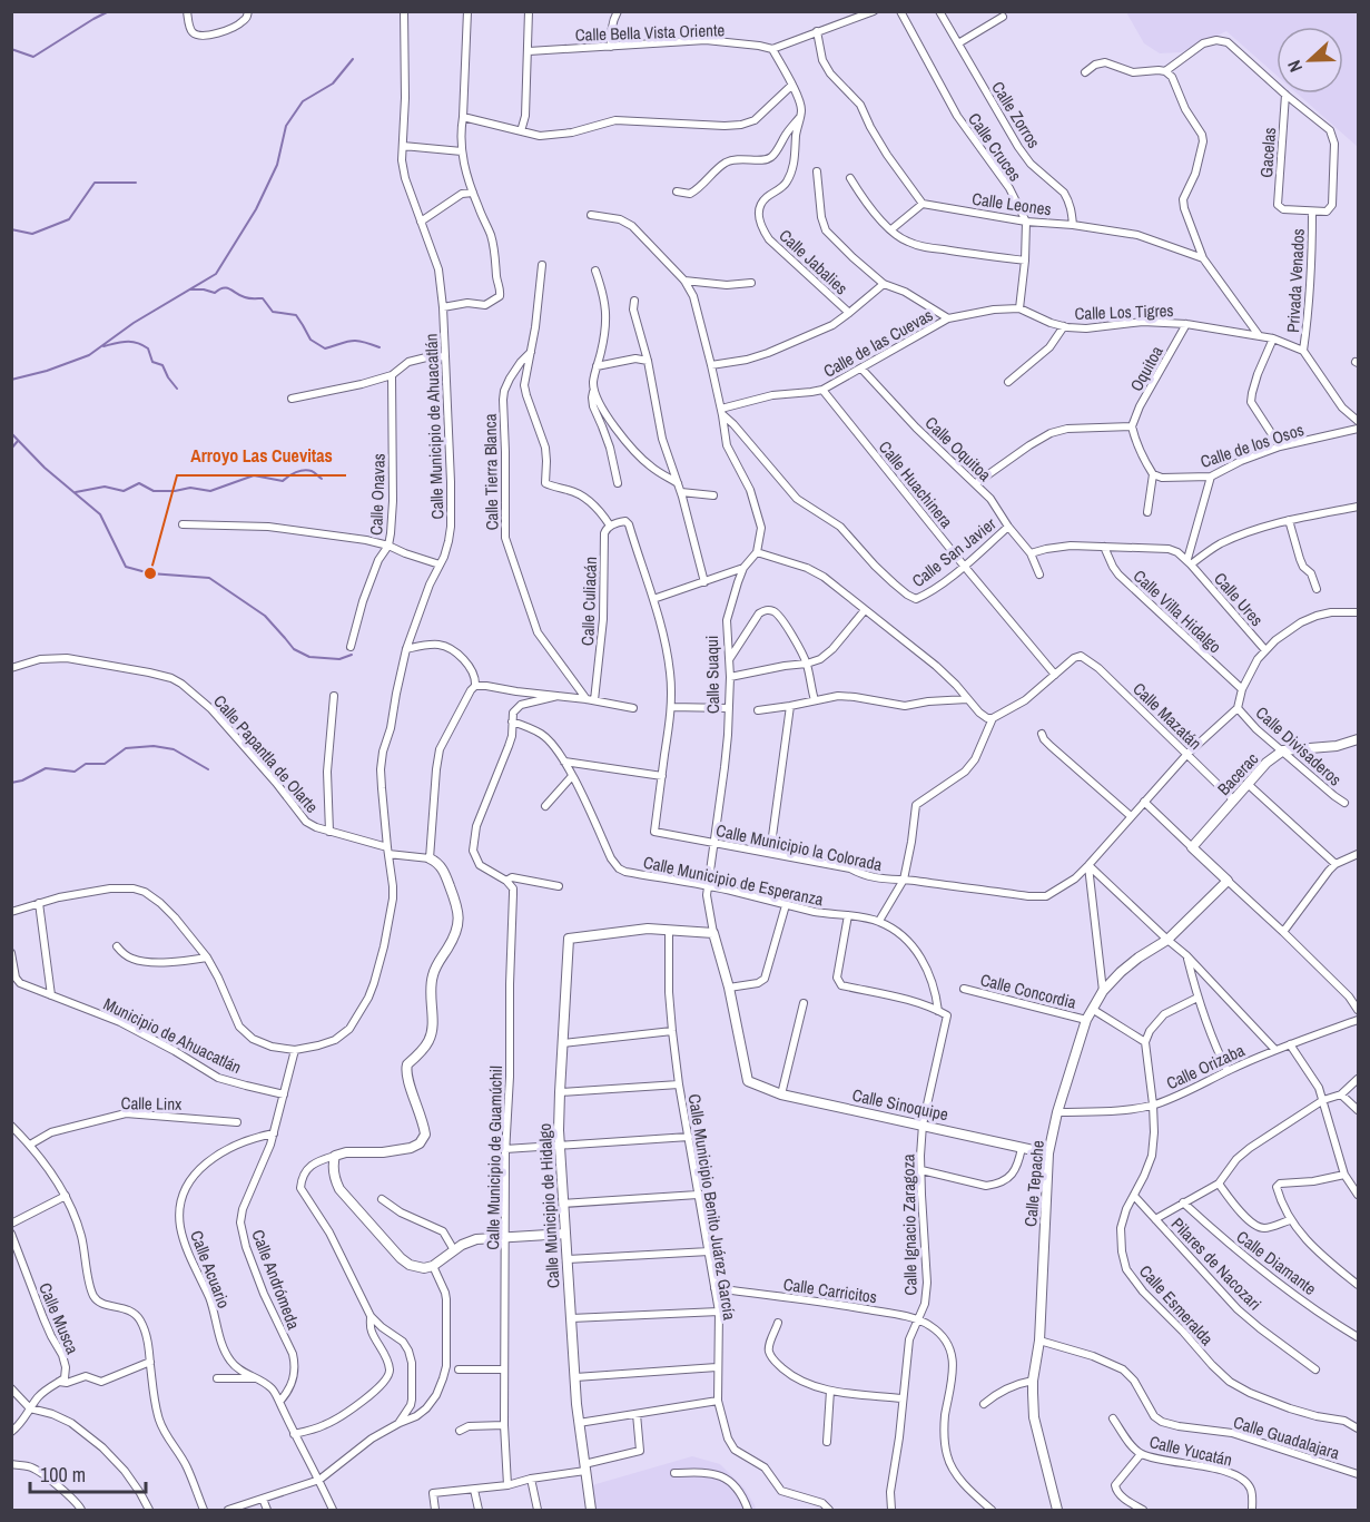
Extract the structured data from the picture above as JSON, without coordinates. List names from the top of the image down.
{
  "streets": {
    "street": [
      "Calle Bella Vista Oriente",
      "Calle Zorros",
      "Calle Cruces",
      "Gacelas",
      "Calle Leones",
      "Calle Jabalies",
      "Privada Venados",
      "Calle Los Tigres",
      "Calle de las Cuevas",
      "Oquitoa",
      "Calle Municipio de Ahuacatlán",
      "Calle de los Osos",
      "Calle Oquitoa",
      "Calle Tierra Blanca",
      "Calle Huachinera",
      "Calle Onavas",
      "Calle San Javier",
      "Calle Ures",
      "Calle Culiacán",
      "Calle Villa Hidalgo",
      "Calle Suaqui",
      "Calle Mazatán",
      "Calle Divisaderos",
      "Calle Papantla de Olarte",
      "Bacerac",
      "Calle Municipio la Colorada",
      "Calle Municipio de Esperanza",
      "Calle Concordia",
      "Municipio de Ahuacatlán",
      "Calle Orizaba",
      "Calle Linx",
      "Calle Sinoquipe",
      "Calle Municipio de Guamúchil",
      "Calle Tepache",
      "Calle Municipio de Hidalgo",
      "Calle Municipio Benito Juárez García",
      "Calle Ignacio Zaragoza",
      "Calle Diamante",
      "Pilares de Nacozari",
      "Calle Acuario",
      "Calle Andrómeda",
      "Calle Carricitos",
      "Calle Esmeralda",
      "Calle Musca",
      "Calle Guadalajara",
      "Calle Yucatán"
    ]
  },
  "crossings": [
    ["Calle Bella Vista Oriente", "Calle Jabalies"],
    ["Calle Zorros", "Calle Leones"],
    ["Calle Cruces", "Calle Leones"],
    ["Gacelas", "Privada Venados"],
    ["Privada Venados", "Calle Los Tigres"],
    ["Calle Los Tigres", "Calle de las Cuevas"],
    ["Calle Los Tigres", "Oquitoa"],
    ["Calle de las Cuevas", "Calle Oquitoa"],
    ["Calle de las Cuevas", "Calle Huachinera"],
    ["Calle Municipio de Ahuacatlán", "Calle Papantla de Olarte"],
    ["Calle Municipio de Ahuacatlán", "Calle Andrómeda"],
    ["Calle Oquitoa", "Calle San Javier"],
    ["Calle Tierra Blanca", "Calle Culiacán"],
    ["Calle Huachinera", "Calle San Javier"],
    ["Calle Huachinera", "Calle Mazatán"],
    ["Calle Suaqui", "Calle Municipio la Colorada"],
    ["Calle Suaqui", "Calle Municipio de Esperanza"],
    ["Calle Suaqui", "Calle Sinoquipe"],
    ["Calle Mazatán", "Bacerac"],
    ["Calle Mazatán", "Calle Municipio la Colorada"],
    ["Calle Divisaderos", "Bacerac"],
    ["Calle Divisaderos", "Calle Municipio la Colorada"],
    ["Calle Municipio de Esperanza", "Calle Ignacio Zaragoza"],
    ["Calle Concordia", "Calle Tepache"],
    ["Calle Concordia", "Calle Esmeralda"],
    ["Municipio de Ahuacatlán", "Calle Andrómeda"],
    ["Calle Orizaba", "Calle Tepache"],
    ["Calle Orizaba", "Calle Esmeralda"],
    ["Calle Sinoquipe", "Calle Tepache"],
    ["Calle Sinoquipe", "Calle Ignacio Zaragoza"],
    ["Calle Tepache", "Calle Guadalajara"],
    ["Calle Municipio de Hidalgo", "Calle Municipio Benito Juárez García"],
    ["Calle Municipio Benito Juárez García", "Calle Carricitos"],
    ["Calle Ignacio Zaragoza", "Calle Carricitos"],
    ["Pilares de Nacozari", "Calle Esmeralda"],
    ["Calle Acuario", "Calle Andrómeda"]
  ],
  "places": ["Arroyo Las Cuevitas"],
  "scale_bar": "100 m",
  "north": "left"
}
